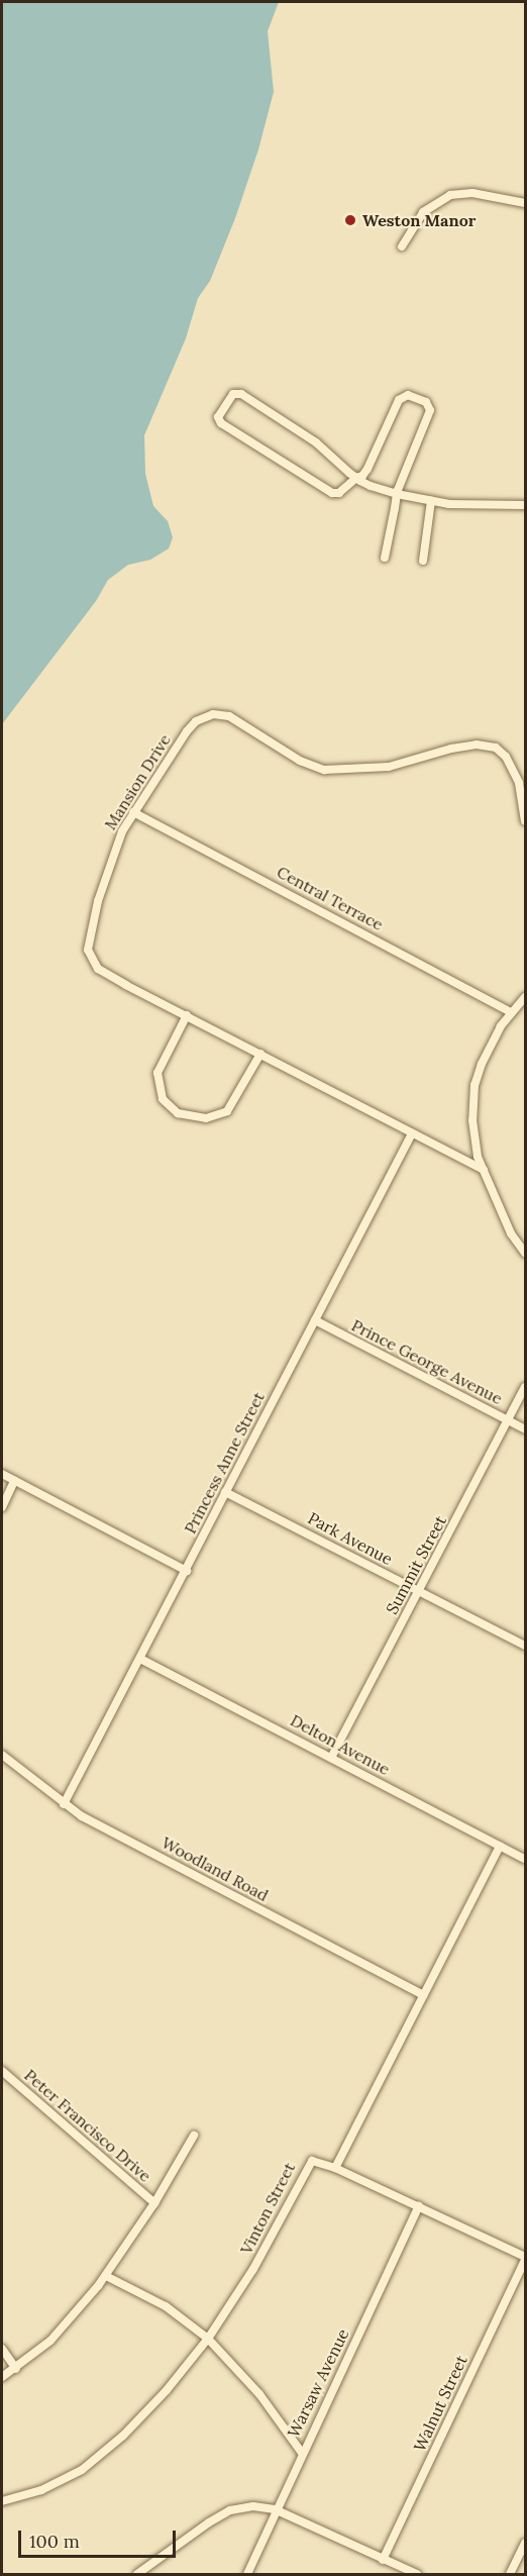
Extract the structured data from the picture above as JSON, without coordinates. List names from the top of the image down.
{
  "streets": {
    "street": [
      "Mansion Drive",
      "Central Terrace",
      "Prince George Avenue",
      "Princess Anne Street",
      "Park Avenue",
      "Summit Street",
      "Delton Avenue",
      "Woodland Road",
      "Peter Francisco Drive",
      "Vinton Street",
      "Warsaw Avenue",
      "Walnut Street"
    ]
  },
  "crossings": [
    ["Mansion Drive", "Central Terrace"],
    ["Mansion Drive", "Princess Anne Street"],
    ["Prince George Avenue", "Princess Anne Street"],
    ["Prince George Avenue", "Summit Street"],
    ["Princess Anne Street", "Park Avenue"],
    ["Princess Anne Street", "Delton Avenue"],
    ["Princess Anne Street", "Woodland Road"],
    ["Park Avenue", "Summit Street"],
    ["Summit Street", "Delton Avenue"],
    ["Vinton Street", "Warsaw Avenue"],
    ["Vinton Street", "Walnut Street"]
  ],
  "places": ["Weston Manor"],
  "scale_bar": "100 m"
}
